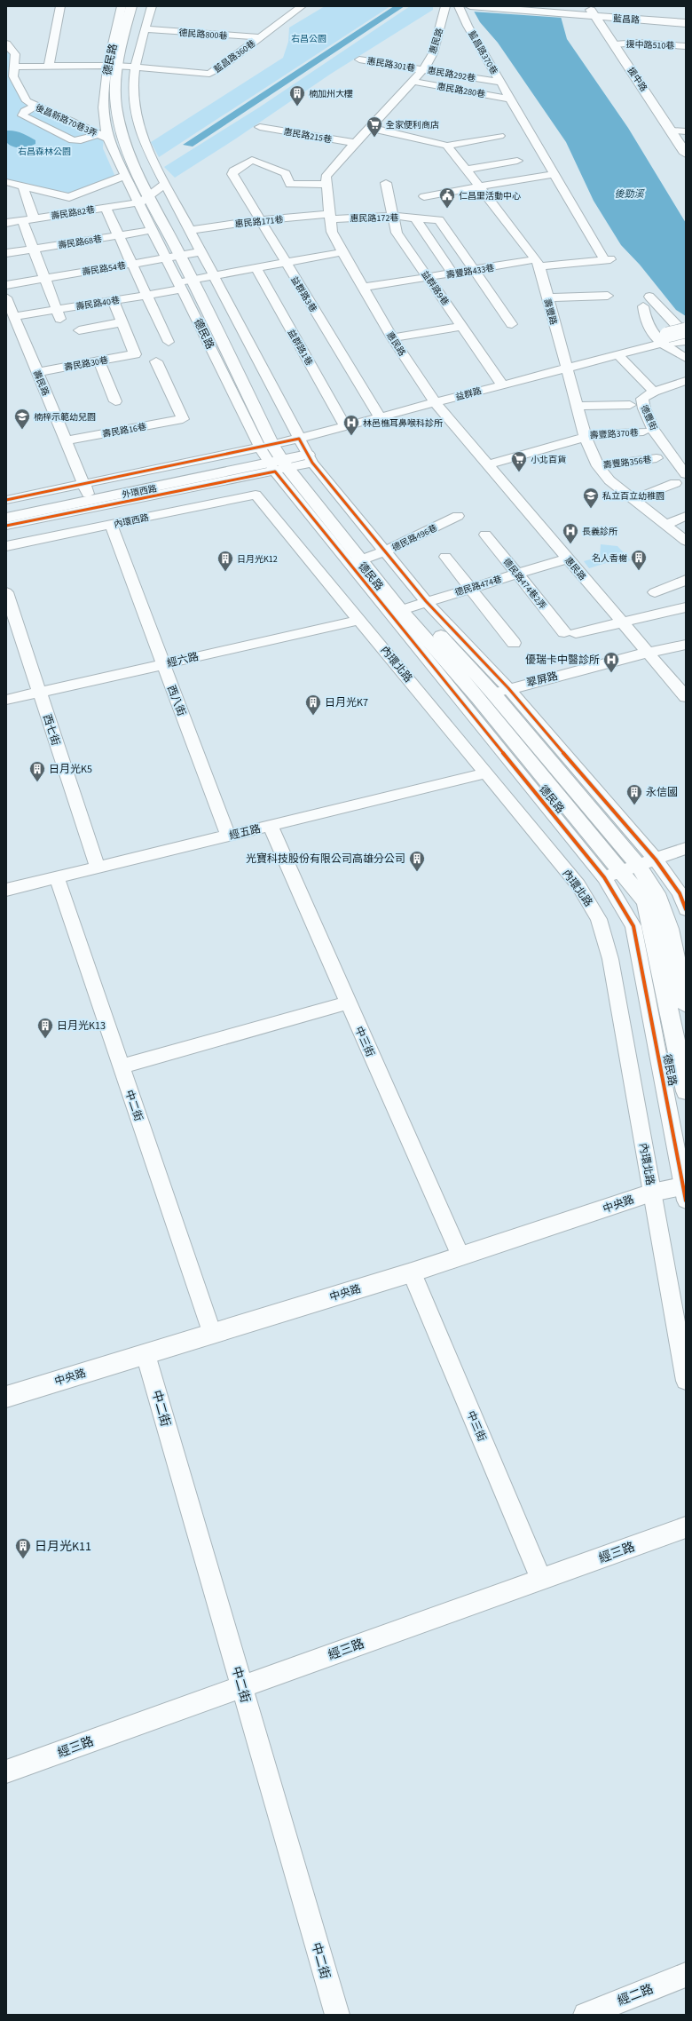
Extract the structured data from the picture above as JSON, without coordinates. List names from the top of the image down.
{
  "streets": {
    "street": [
      "藍昌路",
      "德民路800巷",
      "惠民路",
      "援中路510巷",
      "藍昌路370巷",
      "藍昌路360巷",
      "德民路",
      "惠民路301巷",
      "惠民路292巷",
      "援中路",
      "惠民路280巷",
      "後昌新路70巷3弄",
      "惠民路215巷",
      "壽民路82巷",
      "惠民路172巷",
      "惠民路171巷",
      "壽民路68巷",
      "壽民路54巷",
      "壽豐路433巷",
      "益群路9巷",
      "益群路3巷",
      "壽民路40巷",
      "壽豐路",
      "益群路1巷",
      "壽民路30巷",
      "壽民路",
      "益群路",
      "德豐街",
      "壽民路16巷",
      "壽豐路370巷",
      "壽豐路356巷",
      "外環西路",
      "內環西路",
      "德民路496巷",
      "德民路474巷2弄",
      "德民路474巷",
      "經六路",
      "內環北路",
      "翠屏路",
      "西八街",
      "西七街",
      "經五路",
      "中三街",
      "中二街",
      "中央路",
      "經三路",
      "經二路"
    ]
  },
  "crossings": [
    ["藍昌路", "援中路"],
    ["德民路800巷", "藍昌路360巷"],
    ["德民路800巷", "德民路"],
    ["惠民路", "惠民路301巷"],
    ["惠民路", "惠民路292巷"],
    ["惠民路", "惠民路280巷"],
    ["惠民路", "惠民路215巷"],
    ["惠民路", "惠民路172巷"],
    ["惠民路", "惠民路171巷"],
    ["惠民路", "壽豐路433巷"],
    ["惠民路", "益群路3巷"],
    ["惠民路", "壽民路40巷"],
    ["惠民路", "益群路"],
    ["惠民路", "壽豐路370巷"],
    ["惠民路", "德民路474巷2弄"],
    ["惠民路", "德民路474巷"],
    ["惠民路", "翠屏路"],
    ["援中路510巷", "援中路"],
    ["藍昌路370巷", "惠民路292巷"],
    ["藍昌路370巷", "惠民路280巷"],
    ["藍昌路370巷", "壽豐路433巷"],
    ["藍昌路360巷", "德民路"],
    ["藍昌路360巷", "後昌新路70巷3弄"],
    ["德民路", "後昌新路70巷3弄"],
    ["德民路", "壽民路82巷"],
    ["德民路", "惠民路171巷"],
    ["德民路", "壽民路68巷"],
    ["德民路", "壽民路54巷"],
    ["德民路", "壽民路40巷"],
    ["德民路", "益群路"],
    ["德民路", "外環西路"],
    ["德民路", "德民路496巷"],
    ["德民路", "德民路474巷"],
    ["德民路", "翠屏路"],
    ["德民路", "中央路"],
    ["惠民路301巷", "惠民路292巷"],
    ["惠民路172巷", "惠民路171巷"],
    ["惠民路172巷", "壽豐路433巷"],
    ["惠民路172巷", "益群路9巷"],
    ["惠民路171巷", "益群路3巷"],
    ["壽豐路433巷", "益群路9巷"],
    ["壽豐路433巷", "壽豐路"],
    ["益群路9巷", "益群路"],
    ["益群路3巷", "壽民路40巷"],
    ["益群路3巷", "益群路"],
    ["壽民路40巷", "益群路1巷"],
    ["壽民路40巷", "壽民路"],
    ["壽豐路", "益群路"],
    ["壽豐路", "壽豐路370巷"],
    ["壽豐路", "壽豐路356巷"],
    ["益群路1巷", "益群路"],
    ["壽民路30巷", "壽民路"],
    ["壽民路", "壽民路16巷"],
    ["壽民路", "外環西路"],
    ["益群路", "外環西路"],
    ["內環西路", "內環北路"],
    ["內環西路", "西八街"],
    ["德民路474巷2弄", "德民路474巷"],
    ["經六路", "內環北路"],
    ["經六路", "西八街"],
    ["經六路", "西七街"],
    ["內環北路", "經五路"],
    ["內環北路", "中央路"],
    ["西八街", "經五路"],
    ["西七街", "經五路"],
    ["經五路", "中三街"],
    ["經五路", "中二街"],
    ["中三街", "中央路"],
    ["中三街", "經三路"],
    ["中二街", "中央路"],
    ["中二街", "經三路"]
  ],
  "water": ["後勁溪"],
  "parks": ["右昌公園", "右昌森林公園"],
  "places": {
    "building": [
      "楠加州大樓",
      "名人香榭",
      "日月光K12",
      "日月光K7",
      "日月光K5",
      "永信國",
      "光寶科技股份有限公司高雄分公司",
      "日月光K13",
      "日月光K11"
    ],
    "supermarket": ["全家便利商店", "小北百貨"],
    "public building": ["仁昌里活動中心"],
    "school or university": ["楠梓示範幼兒園", "私立百立幼稚園"],
    "hospital": ["林邑樵耳鼻喉科診所", "長義診所", "優瑞卡中醫診所"]
  }
}
